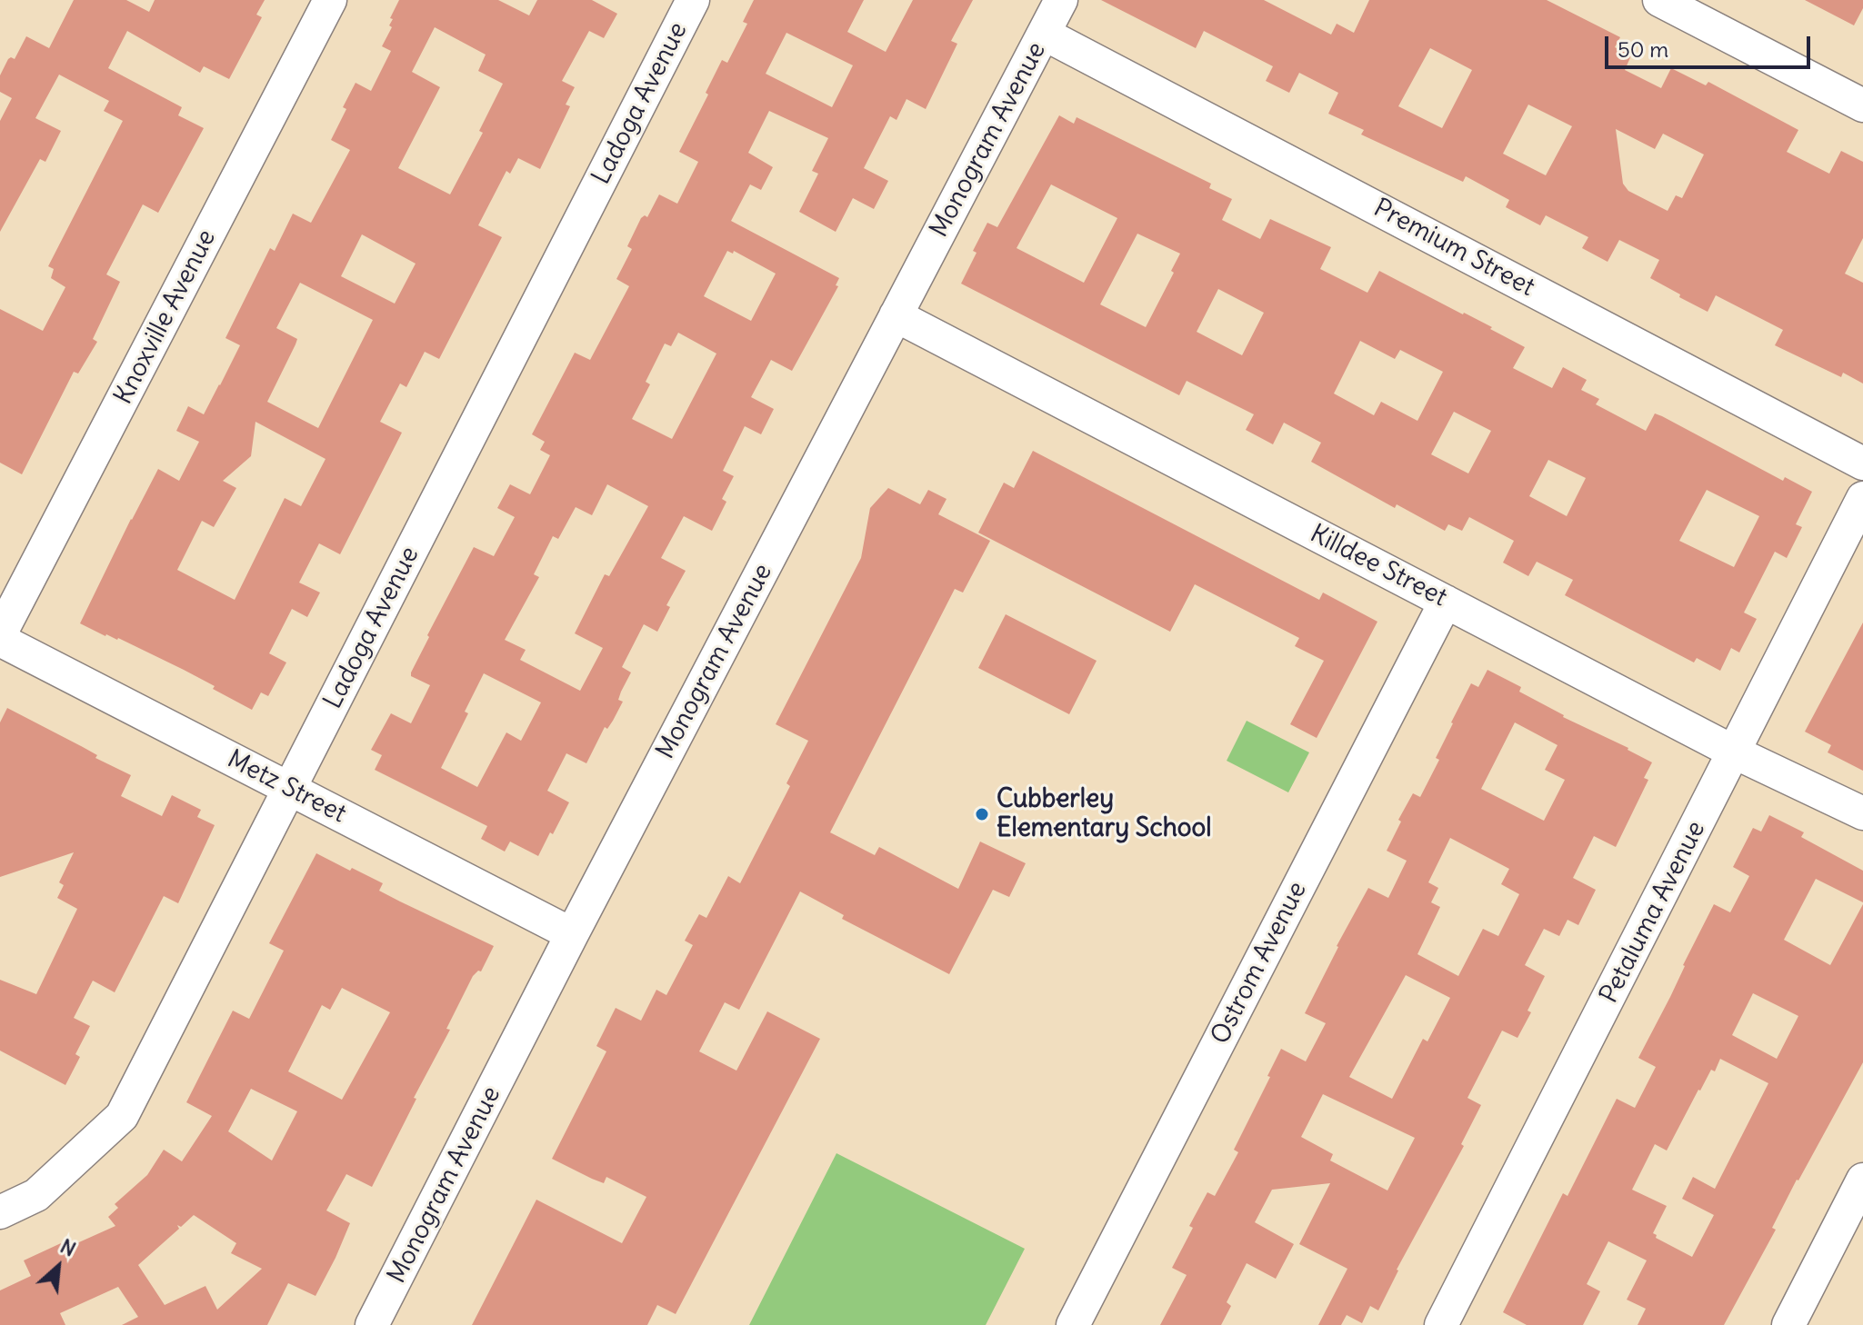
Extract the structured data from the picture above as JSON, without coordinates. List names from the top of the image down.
{
  "streets": {
    "street": [
      "Ladoga Avenue",
      "Monogram Avenue",
      "Premium Street",
      "Knoxville Avenue",
      "Killdee Street",
      "Metz Street",
      "Petaluma Avenue",
      "Ostrom Avenue"
    ]
  },
  "crossings": [
    ["Ladoga Avenue", "Metz Street"],
    ["Monogram Avenue", "Premium Street"],
    ["Monogram Avenue", "Killdee Street"],
    ["Monogram Avenue", "Metz Street"],
    ["Killdee Street", "Petaluma Avenue"],
    ["Killdee Street", "Ostrom Avenue"]
  ],
  "places": ["Cubberley Elementary School"],
  "scale_bar": "50 m",
  "north": "top right"
}
